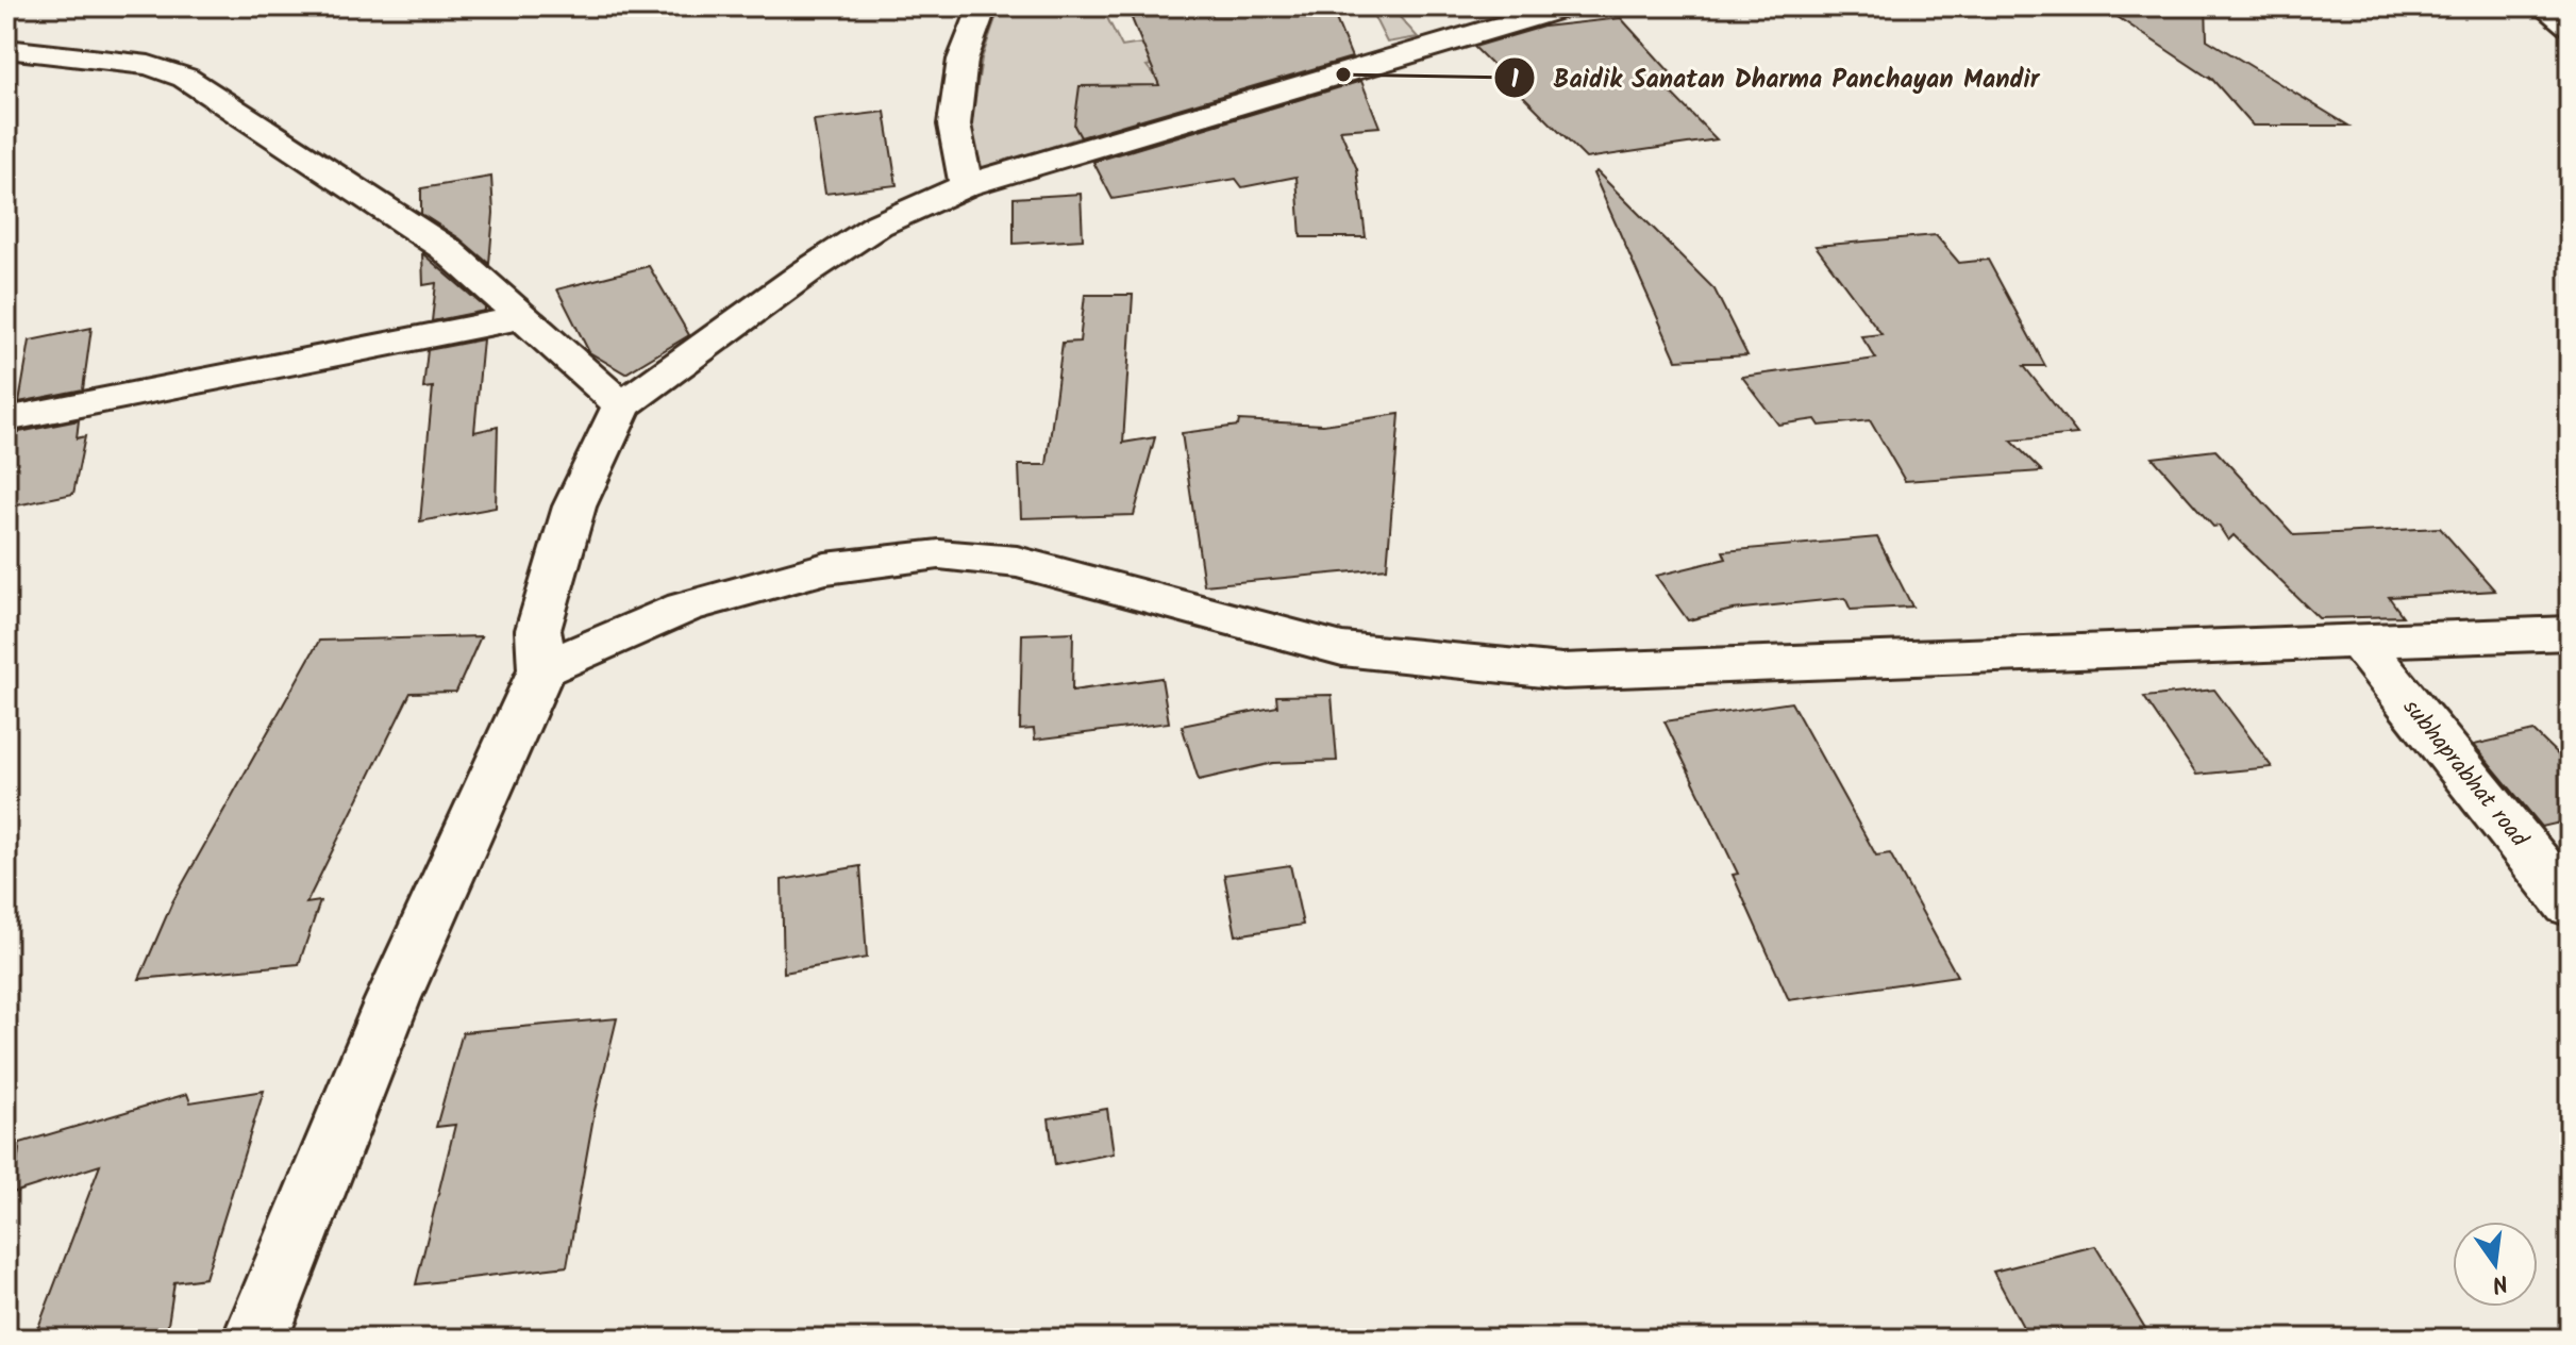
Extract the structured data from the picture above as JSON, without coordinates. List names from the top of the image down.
{
  "streets": {
    "street": ["subhaprabhat road"]
  },
  "places": ["Baidik Sanatan Dharma Panchayan Mandir"],
  "north": "bottom"
}
